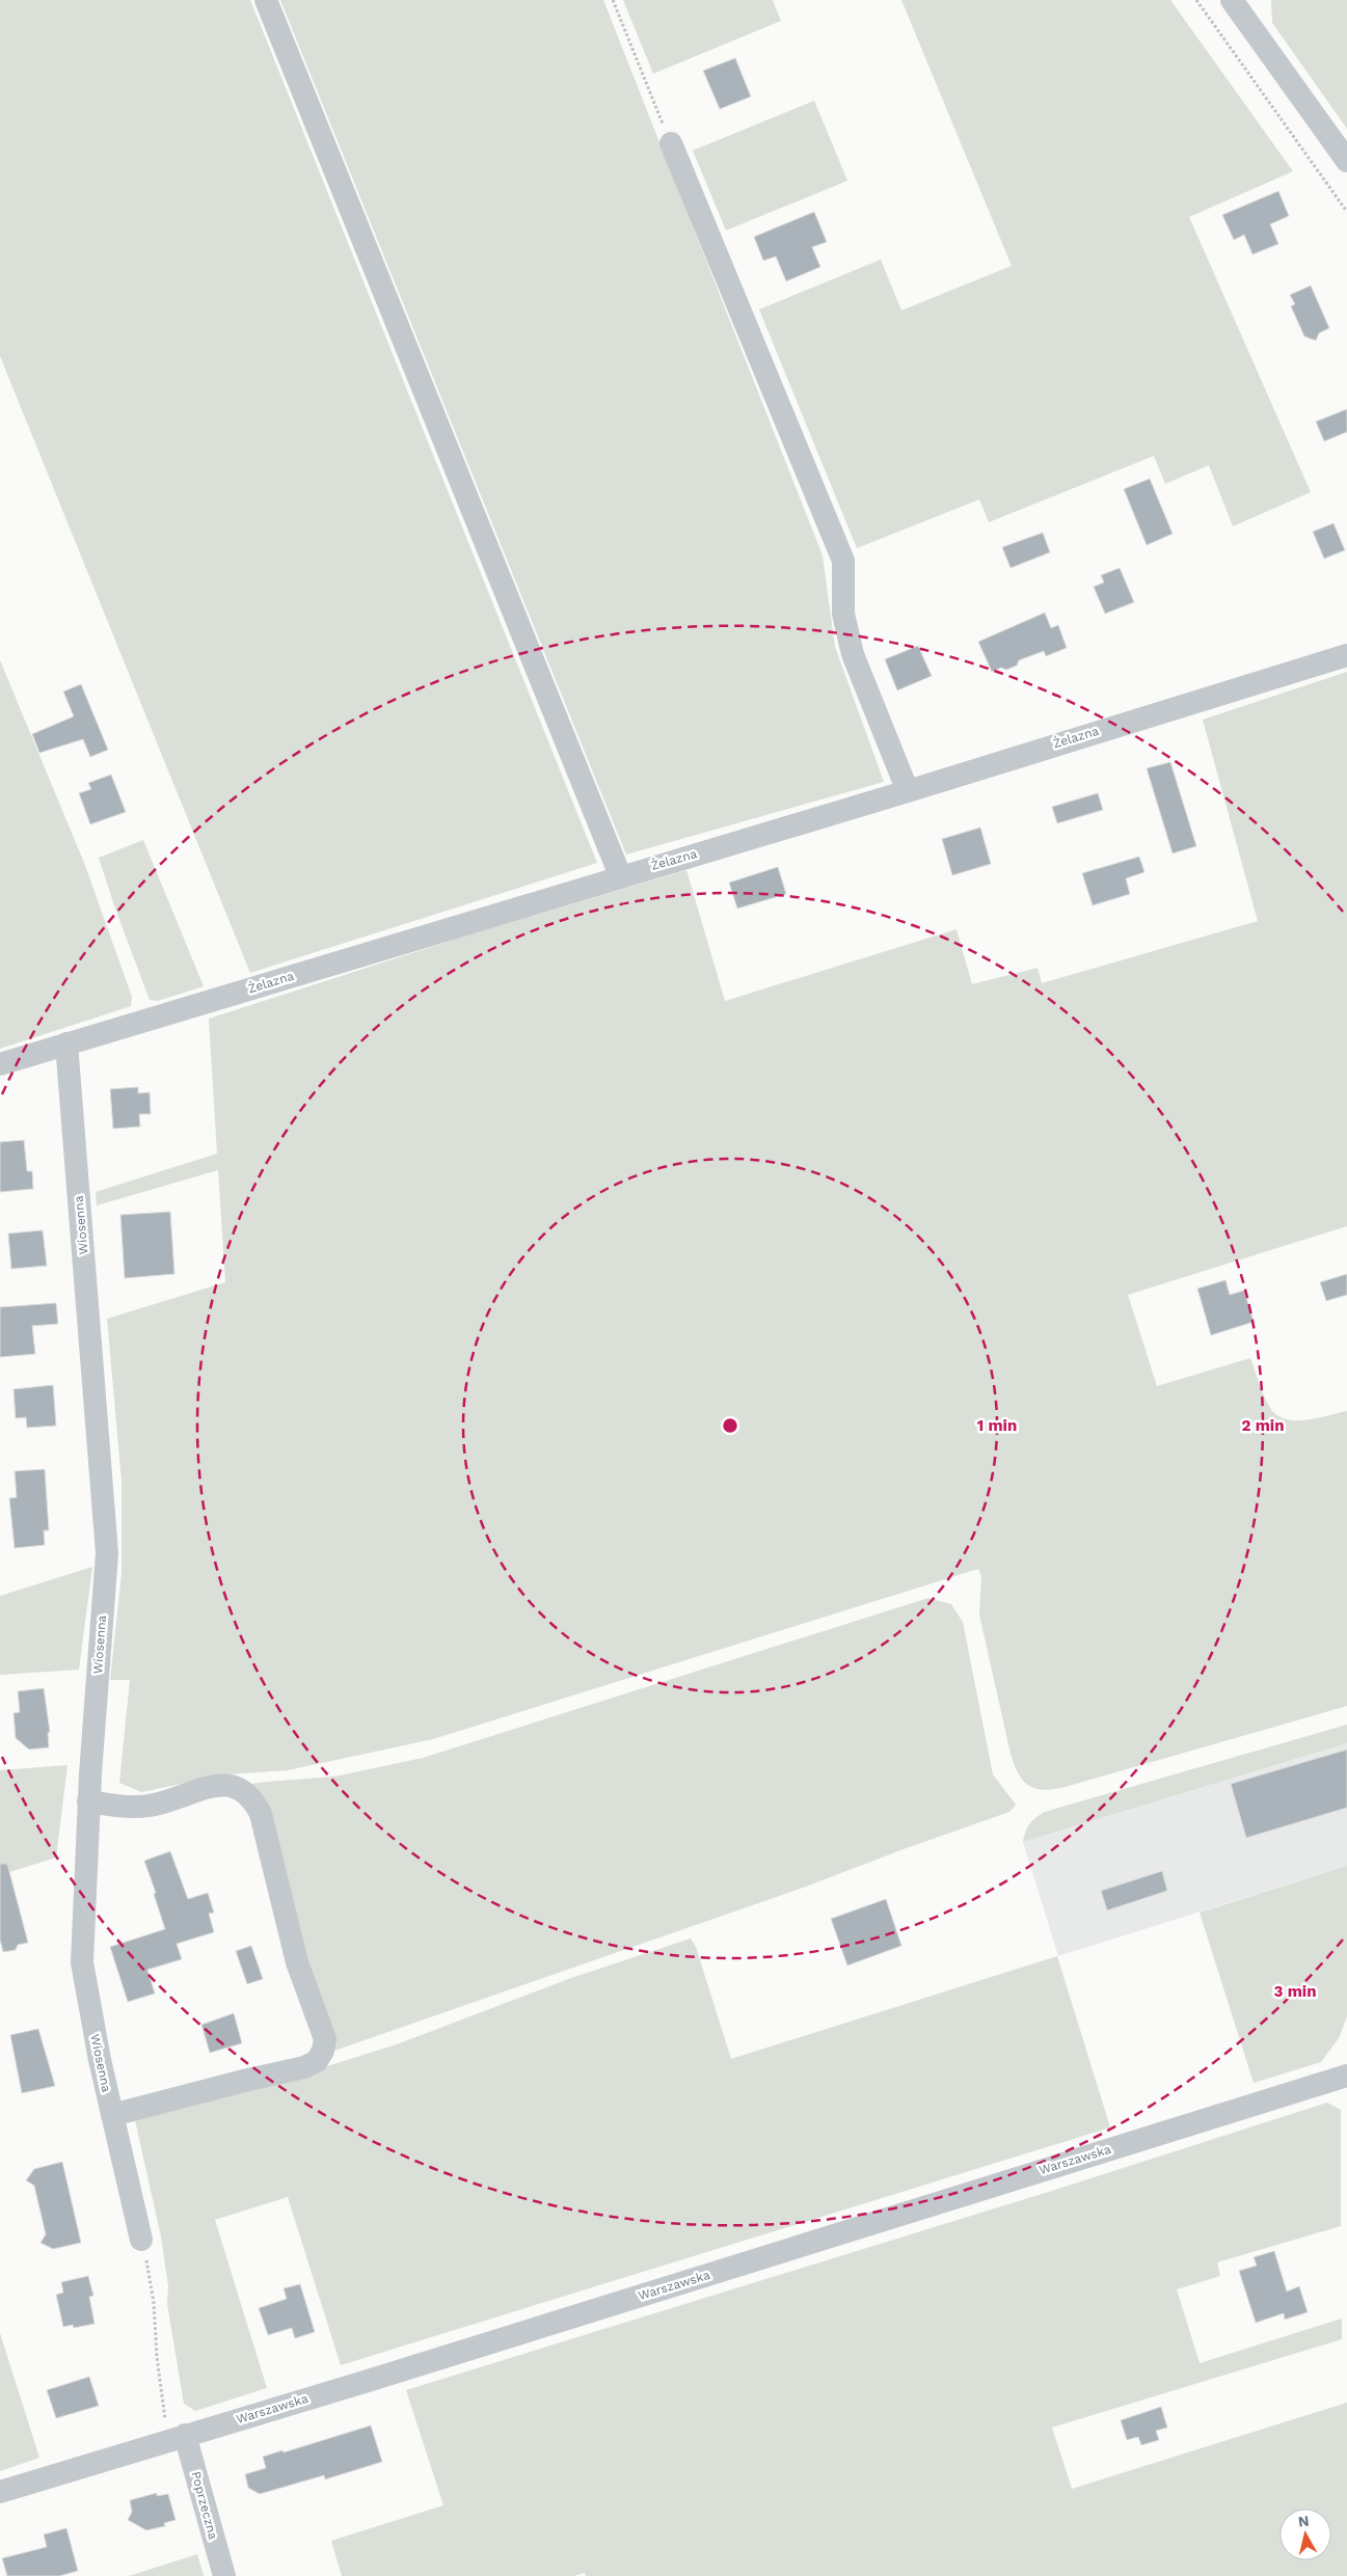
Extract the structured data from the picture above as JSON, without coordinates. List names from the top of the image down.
{
  "streets": {
    "street": [
      "Żelazna",
      "Wiosenna",
      "Warszawska",
      "Poprzeczna"
    ]
  },
  "crossings": [
    ["Żelazna", "Wiosenna"],
    ["Warszawska", "Poprzeczna"]
  ],
  "north": "top",
  "rings": ["1 min", "2 min", "3 min"]
}
